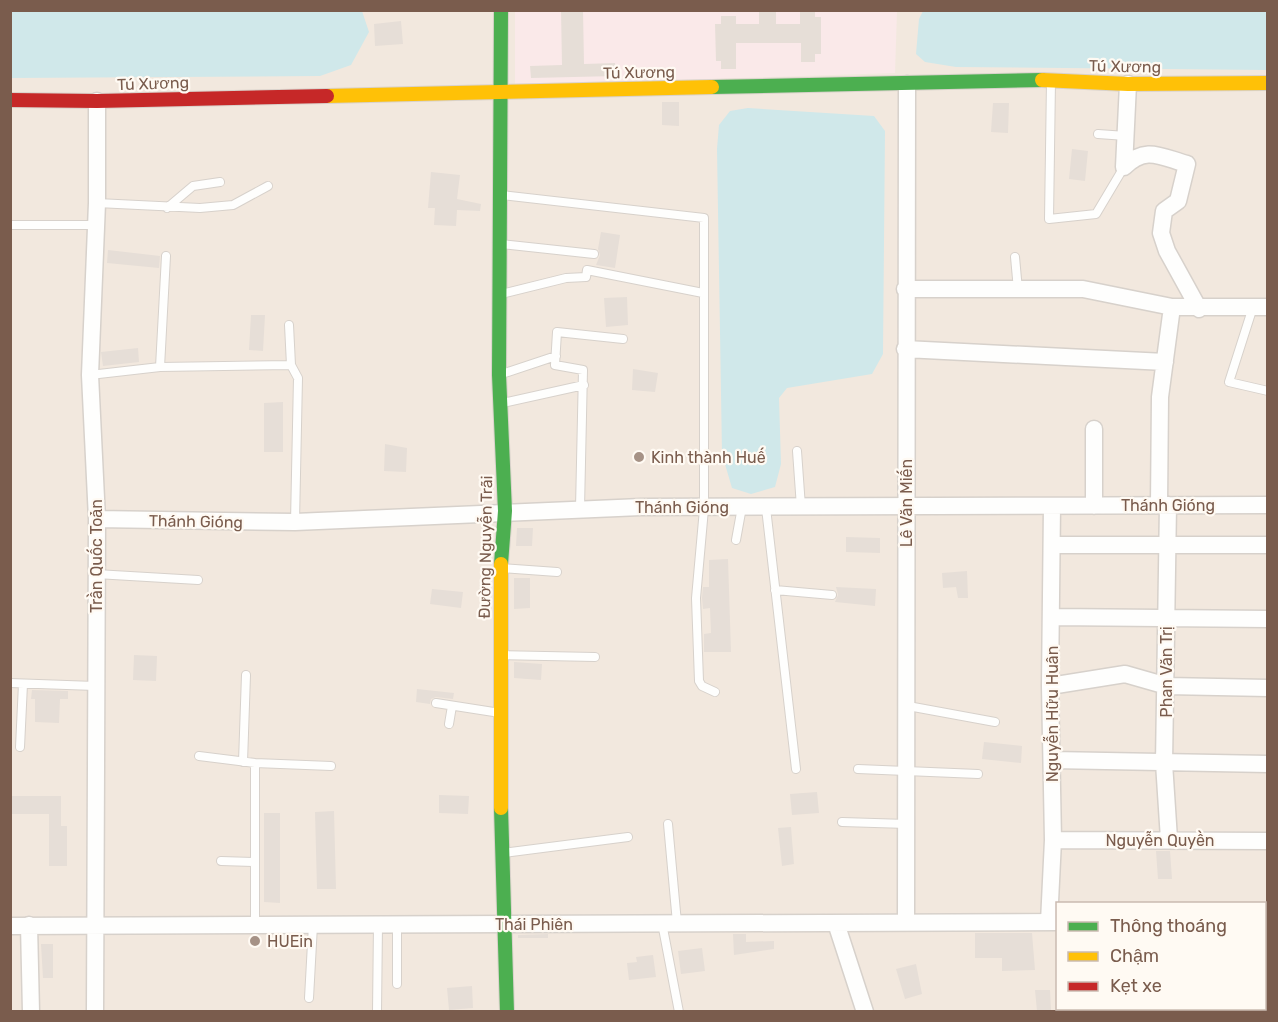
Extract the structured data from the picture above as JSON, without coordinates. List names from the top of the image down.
{
  "streets": {
    "street": [
      "Tú Xương",
      "Lê Văn Miến",
      "Thánh Gióng",
      "Đường Nguyễn Trãi",
      "Trần Quốc Toản",
      "Phan Văn Trị",
      "Nguyễn Hữu Huân",
      "Nguyễn Quyền",
      "Thái Phiên"
    ]
  },
  "crossings": [
    ["Tú Xương", "Lê Văn Miến"],
    ["Tú Xương", "Đường Nguyễn Trãi"],
    ["Tú Xương", "Trần Quốc Toản"],
    ["Lê Văn Miến", "Thánh Gióng"],
    ["Lê Văn Miến", "Thái Phiên"],
    ["Thánh Gióng", "Đường Nguyễn Trãi"],
    ["Thánh Gióng", "Trần Quốc Toản"],
    ["Thánh Gióng", "Phan Văn Trị"],
    ["Thánh Gióng", "Nguyễn Hữu Huân"],
    ["Đường Nguyễn Trãi", "Thái Phiên"],
    ["Trần Quốc Toản", "Thái Phiên"],
    ["Phan Văn Trị", "Nguyễn Quyền"],
    ["Nguyễn Hữu Huân", "Nguyễn Quyền"],
    ["Nguyễn Hữu Huân", "Thái Phiên"]
  ],
  "places": ["Kinh thành Huế", "HUEin"],
  "legend": ["Thông thoáng", "Chậm", "Kẹt xe"]
}
